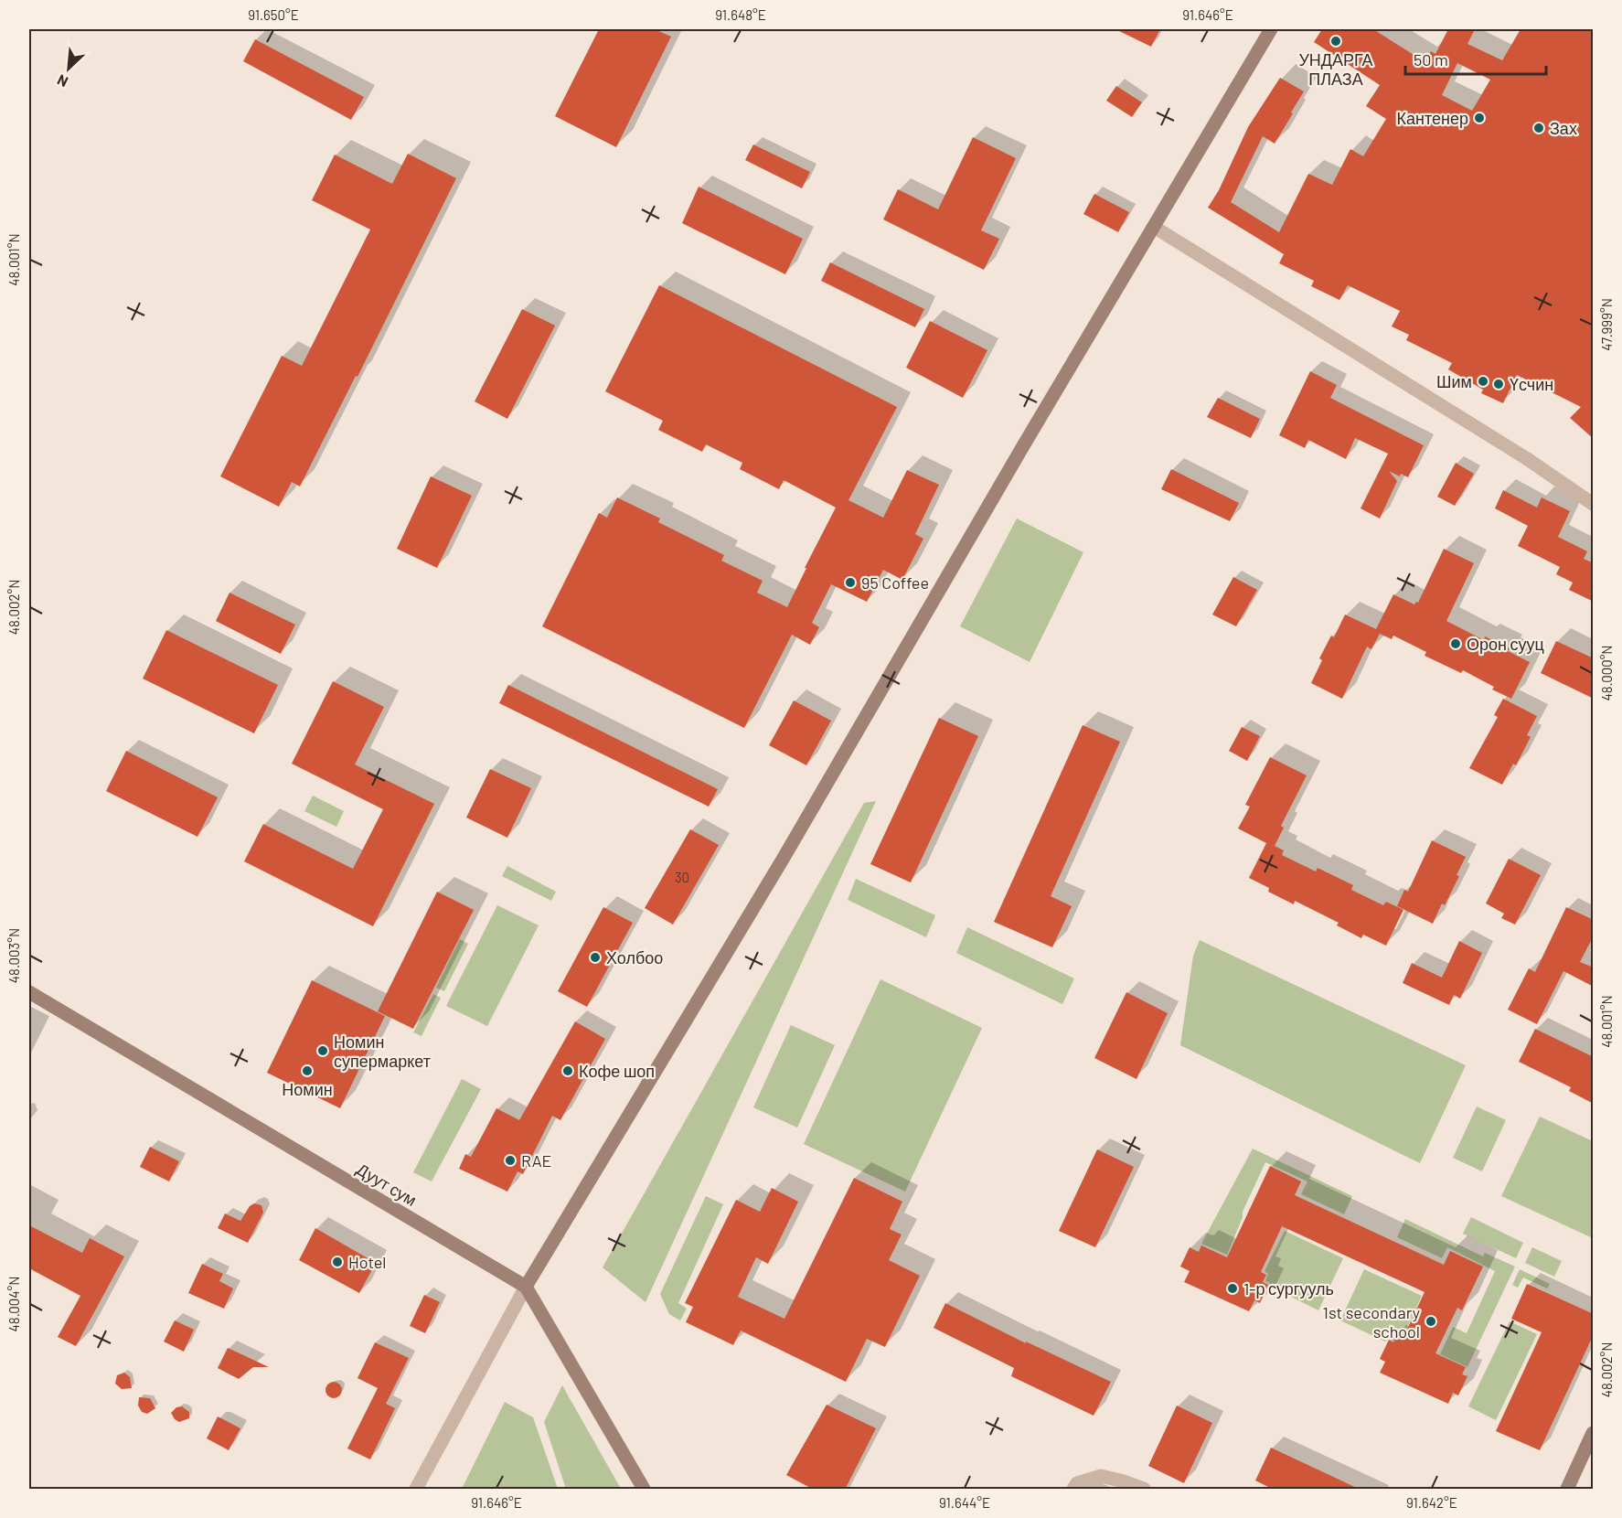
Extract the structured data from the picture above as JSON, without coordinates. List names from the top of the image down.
{
  "streets": {
    "street": ["Дуут сум"]
  },
  "places": [
    "УНДАРГА ПЛАЗА",
    "Кантенер",
    "Зах",
    "Шим",
    "Үсчин",
    "95 Coffee",
    "Орон сууц",
    "Холбоо",
    "Номин супермаркет",
    "Номин",
    "Кофе шоп",
    "RAE",
    "Hotel",
    "1-р сургууль",
    "1st secondary school"
  ],
  "house_numbers": ["30"],
  "scale_bar": "50 m",
  "north": "bottom left",
  "coordinates": [
    "91.650°E",
    "91.648°E",
    "91.646°E",
    "48.001°N",
    "47.999°N",
    "48.002°N",
    "48.000°N",
    "48.003°N",
    "48.004°N",
    "91.644°E",
    "91.642°E"
  ]
}
